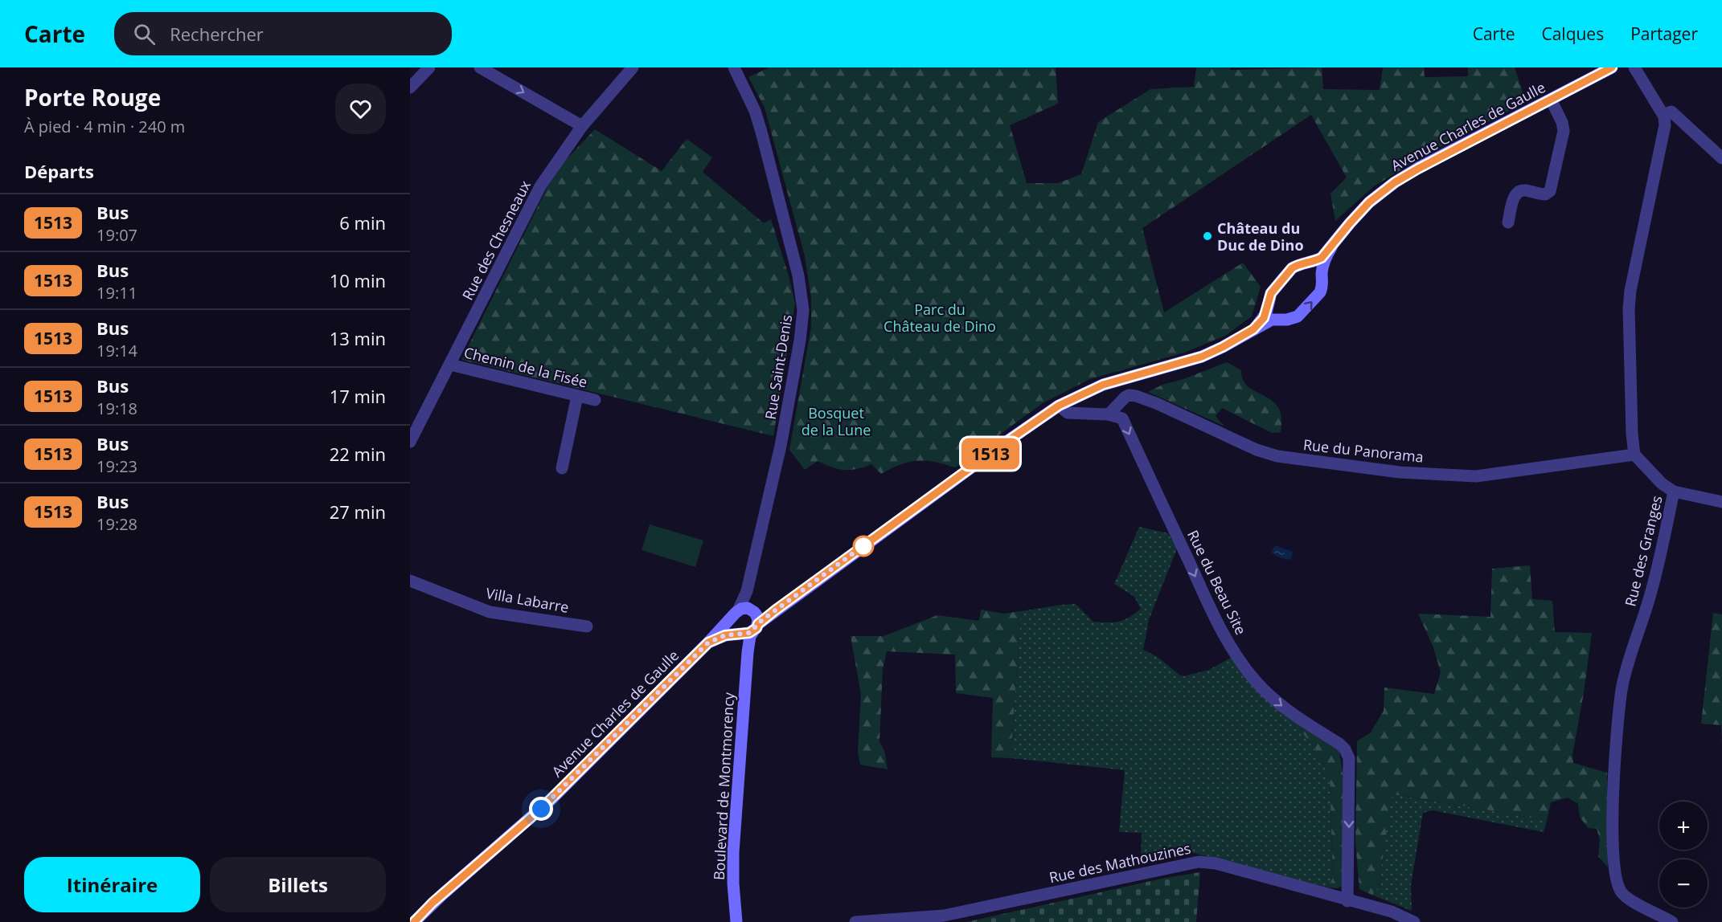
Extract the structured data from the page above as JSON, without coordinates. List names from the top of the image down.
{
  "streets": {
    "main road": ["Avenue Charles de Gaulle", "Boulevard de Montmorency"],
    "street": [
      "Rue des Chesneaux",
      "Chemin de la Fisée",
      "Rue Saint-Denis",
      "Rue du Panorama",
      "Rue des Granges",
      "Rue du Beau Site",
      "Villa Labarre",
      "Rue des Mathouzines"
    ]
  },
  "crossings": [
    ["Avenue Charles de Gaulle", "Rue Saint-Denis"],
    ["Avenue Charles de Gaulle", "Boulevard de Montmorency"],
    ["Rue des Chesneaux", "Chemin de la Fisée"],
    ["Rue Saint-Denis", "Boulevard de Montmorency"],
    ["Rue du Panorama", "Rue des Granges"],
    ["Rue du Panorama", "Rue du Beau Site"],
    ["Rue du Beau Site", "Rue des Mathouzines"]
  ],
  "one_way": ["Rue du Beau Site"],
  "parks": ["Parc du Château de Dino", "Bosquet de la Lune"],
  "places": ["Château du Duc de Dino"],
  "lines": ["bus line 1513"],
  "page": {
    "header": "Carte",
    "search": "Rechercher",
    "nav": ["Carte", "Calques", "Partager"],
    "heading": [
      ["Porte Rouge", "À pied · 4 min · 240 m"],
      "Départs"
    ],
    "on_map": "1513",
    "list": [
      {
        "mark": "1513",
        "name": "Bus",
        "note": "19:07",
        "value": "6 min"
      },
      {
        "mark": "1513",
        "name": "Bus",
        "note": "19:11",
        "value": "10 min"
      },
      {
        "mark": "1513",
        "name": "Bus",
        "note": "19:14",
        "value": "13 min"
      },
      {
        "mark": "1513",
        "name": "Bus",
        "note": "19:18",
        "value": "17 min"
      },
      {
        "mark": "1513",
        "name": "Bus",
        "note": "19:23",
        "value": "22 min"
      },
      {
        "mark": "1513",
        "name": "Bus",
        "note": "19:28",
        "value": "27 min"
      }
    ],
    "map_buttons": ["+", "−"],
    "buttons": ["Itinéraire", "Billets"]
  }
}
